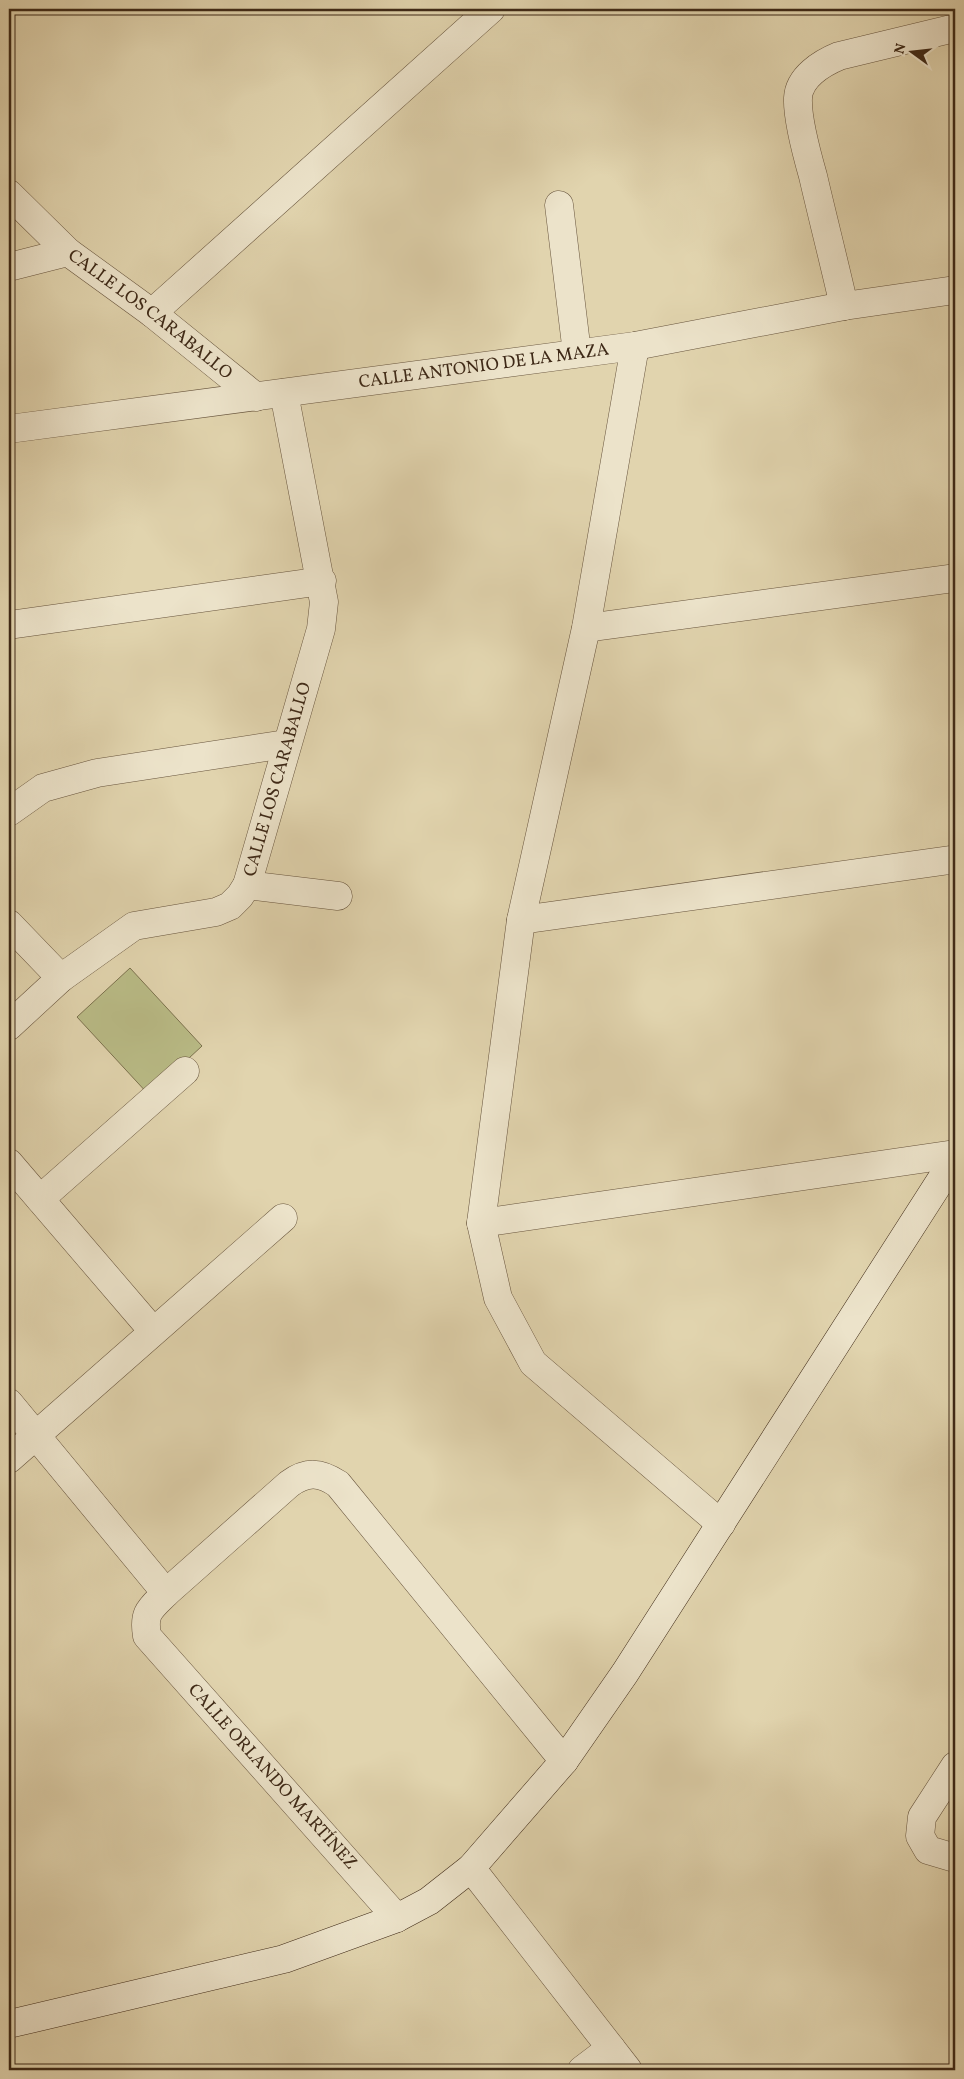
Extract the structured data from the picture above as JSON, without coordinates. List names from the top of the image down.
{
  "streets": {
    "street": ["CALLE LOS CARABALLO", "CALLE ANTONIO DE LA MAZA", "CALLE ORLANDO MARTÍNEZ"]
  },
  "crossings": [
    ["CALLE LOS CARABALLO", "CALLE ANTONIO DE LA MAZA"]
  ],
  "north": "left"
}
